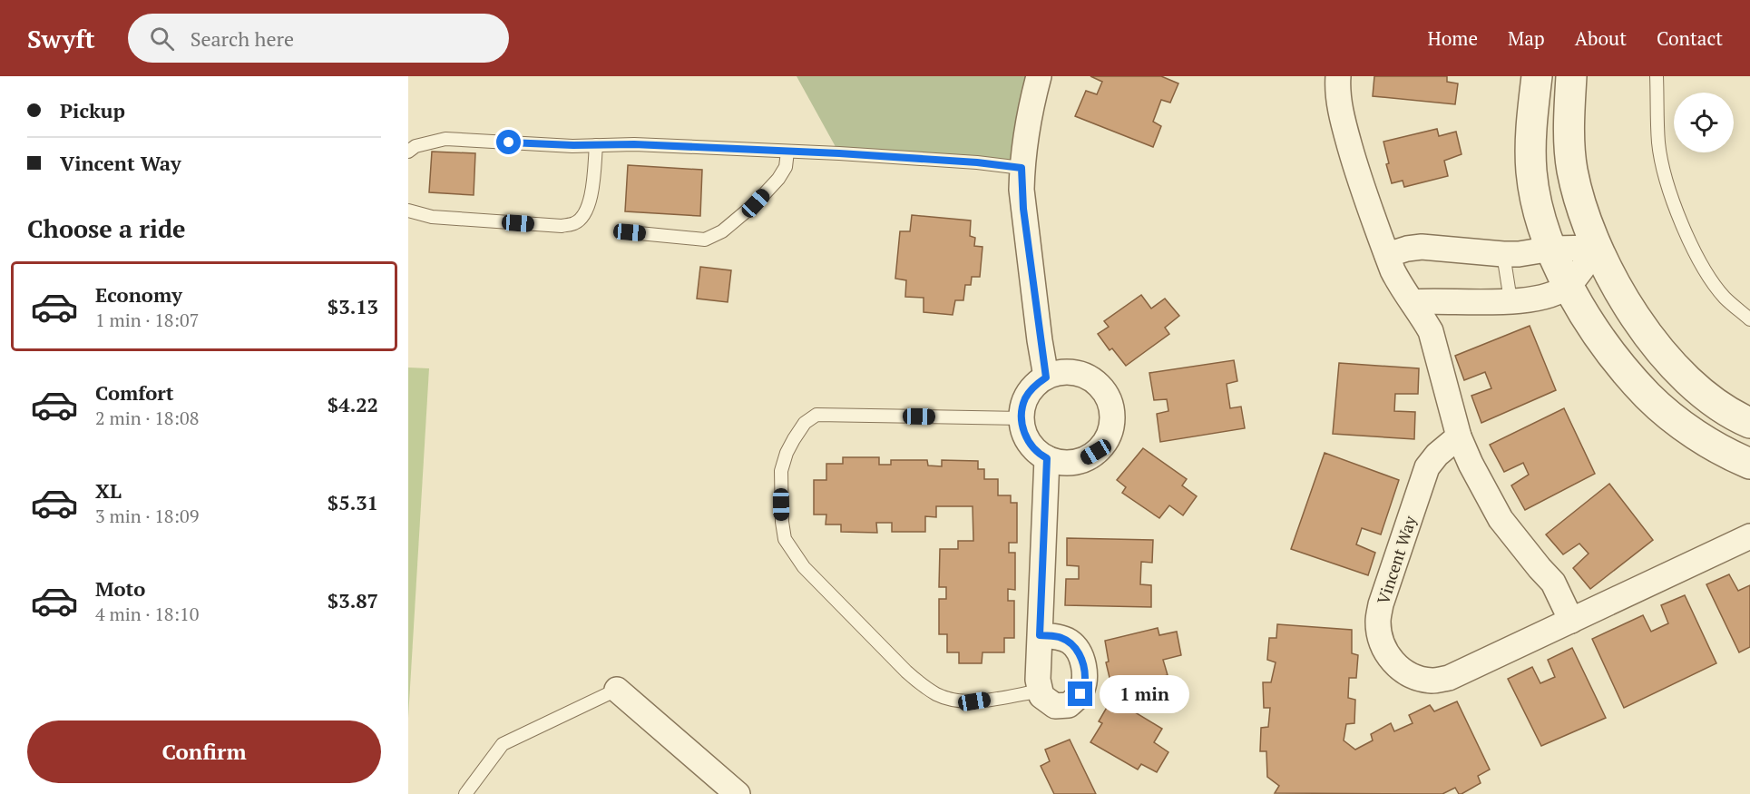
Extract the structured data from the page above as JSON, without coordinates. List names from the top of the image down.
{
  "streets": {
    "street": ["Vincent Way"]
  },
  "page": {
    "header": "Swyft",
    "search": "Search here",
    "nav": [
      "Home",
      "Map",
      "About",
      "Contact"
    ],
    "banner": ["Pickup", "Vincent Way"],
    "heading": "Choose a ride",
    "list": [
      {
        "name": "Economy",
        "note": "1 min · 18:07",
        "value": "$3.13"
      },
      {
        "name": "Comfort",
        "note": "2 min · 18:08",
        "value": "$4.22"
      },
      {
        "name": "XL",
        "note": "3 min · 18:09",
        "value": "$5.31"
      },
      {
        "name": "Moto",
        "note": "4 min · 18:10",
        "value": "$3.87"
      }
    ],
    "bubble": "1 min",
    "buttons": "Confirm"
  }
}
